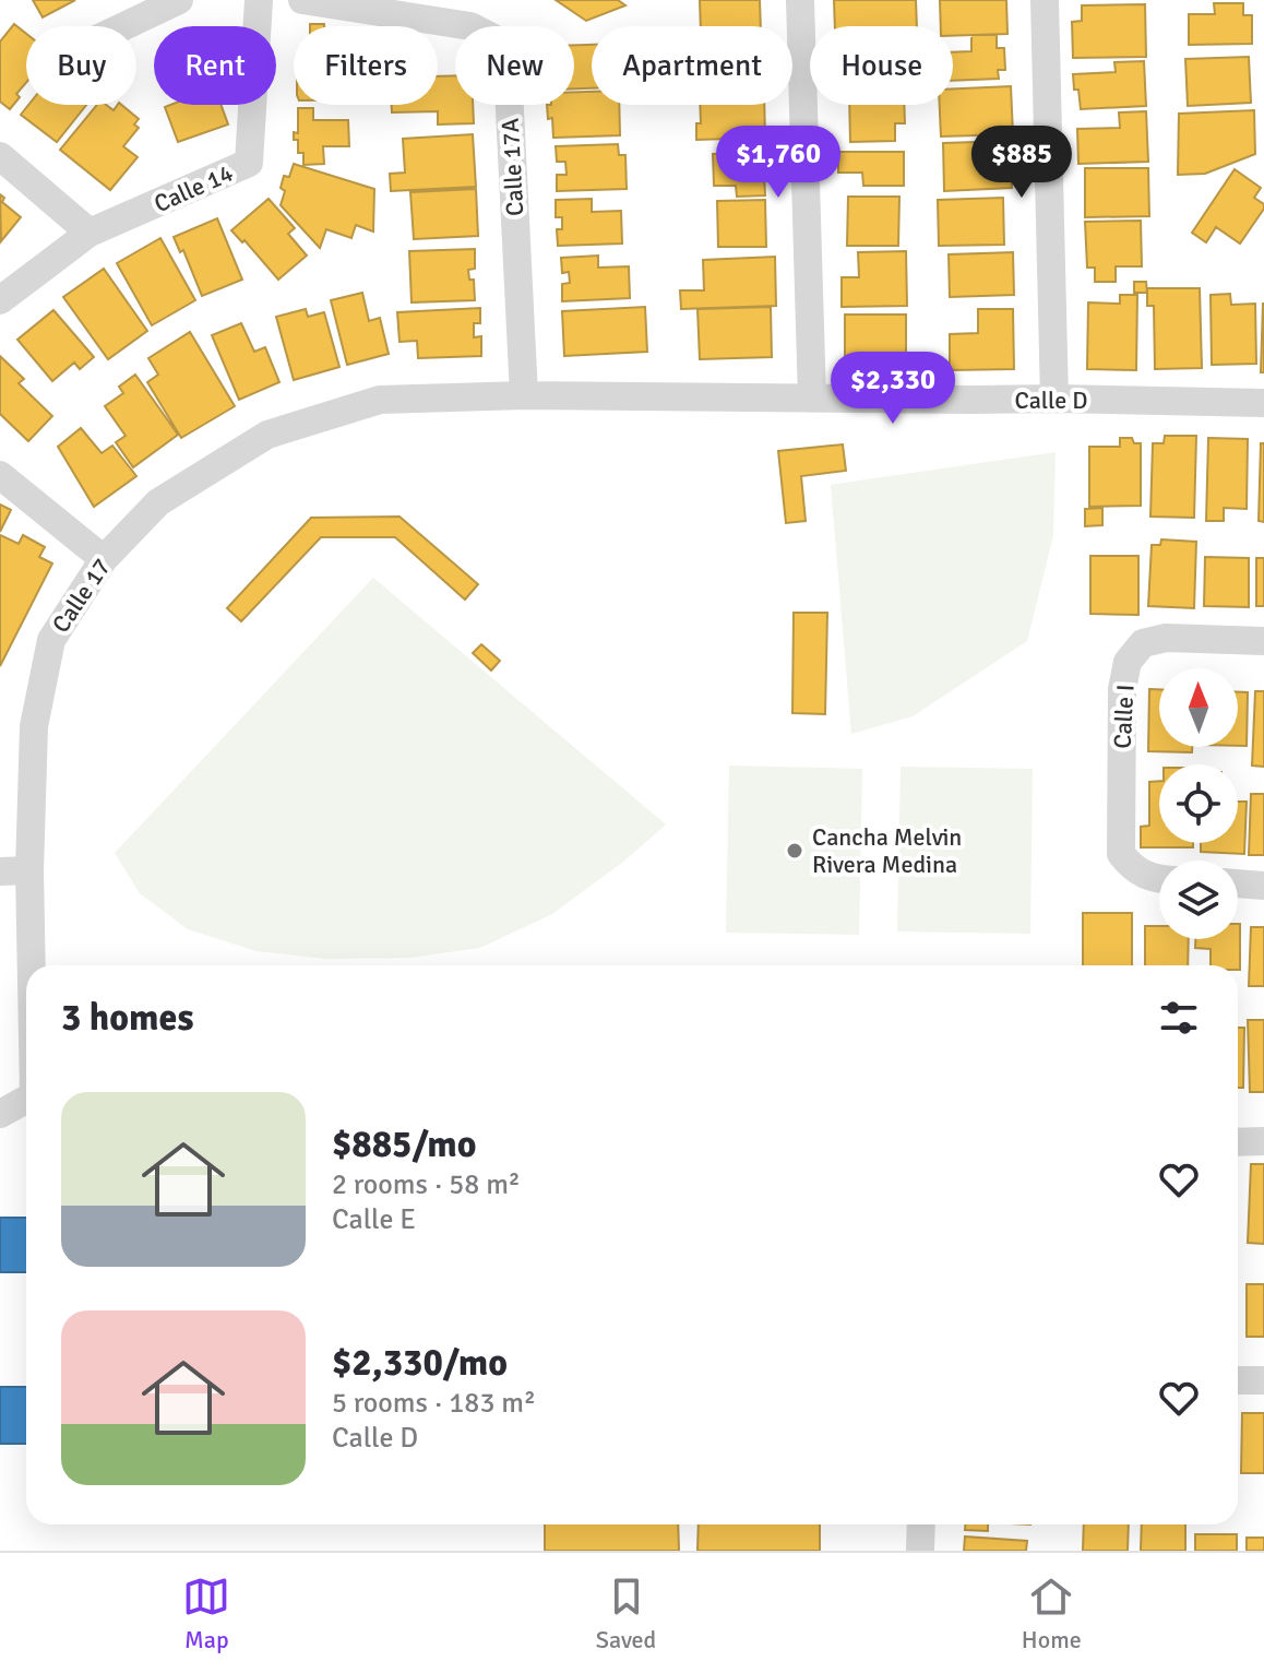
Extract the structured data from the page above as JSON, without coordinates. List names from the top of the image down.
{
  "streets": {
    "street": [
      "Calle 17A",
      "Calle 14",
      "Calle D",
      "Calle 17",
      "Calle I"
    ]
  },
  "crossings": [
    ["Calle 17A", "Calle D"],
    ["Calle 17A", "Calle 17"],
    ["Calle D", "Calle 17"]
  ],
  "places": ["Cancha Melvin Rivera Medina"],
  "north": "top",
  "page": {
    "chip": [
      "Buy",
      "Rent",
      "Filters",
      "New",
      "Apartment",
      "House"
    ],
    "price": ["$1,760", "$885", "$2,330"],
    "heading": "3 homes",
    "list": [
      {
        "name": "$885/mo",
        "note": "2 rooms · 58 m² · Calle E"
      },
      {
        "name": "$2,330/mo",
        "note": "5 rooms · 183 m² · Calle D"
      }
    ],
    "tabs": ["Map", "Saved", "Home"]
  }
}
